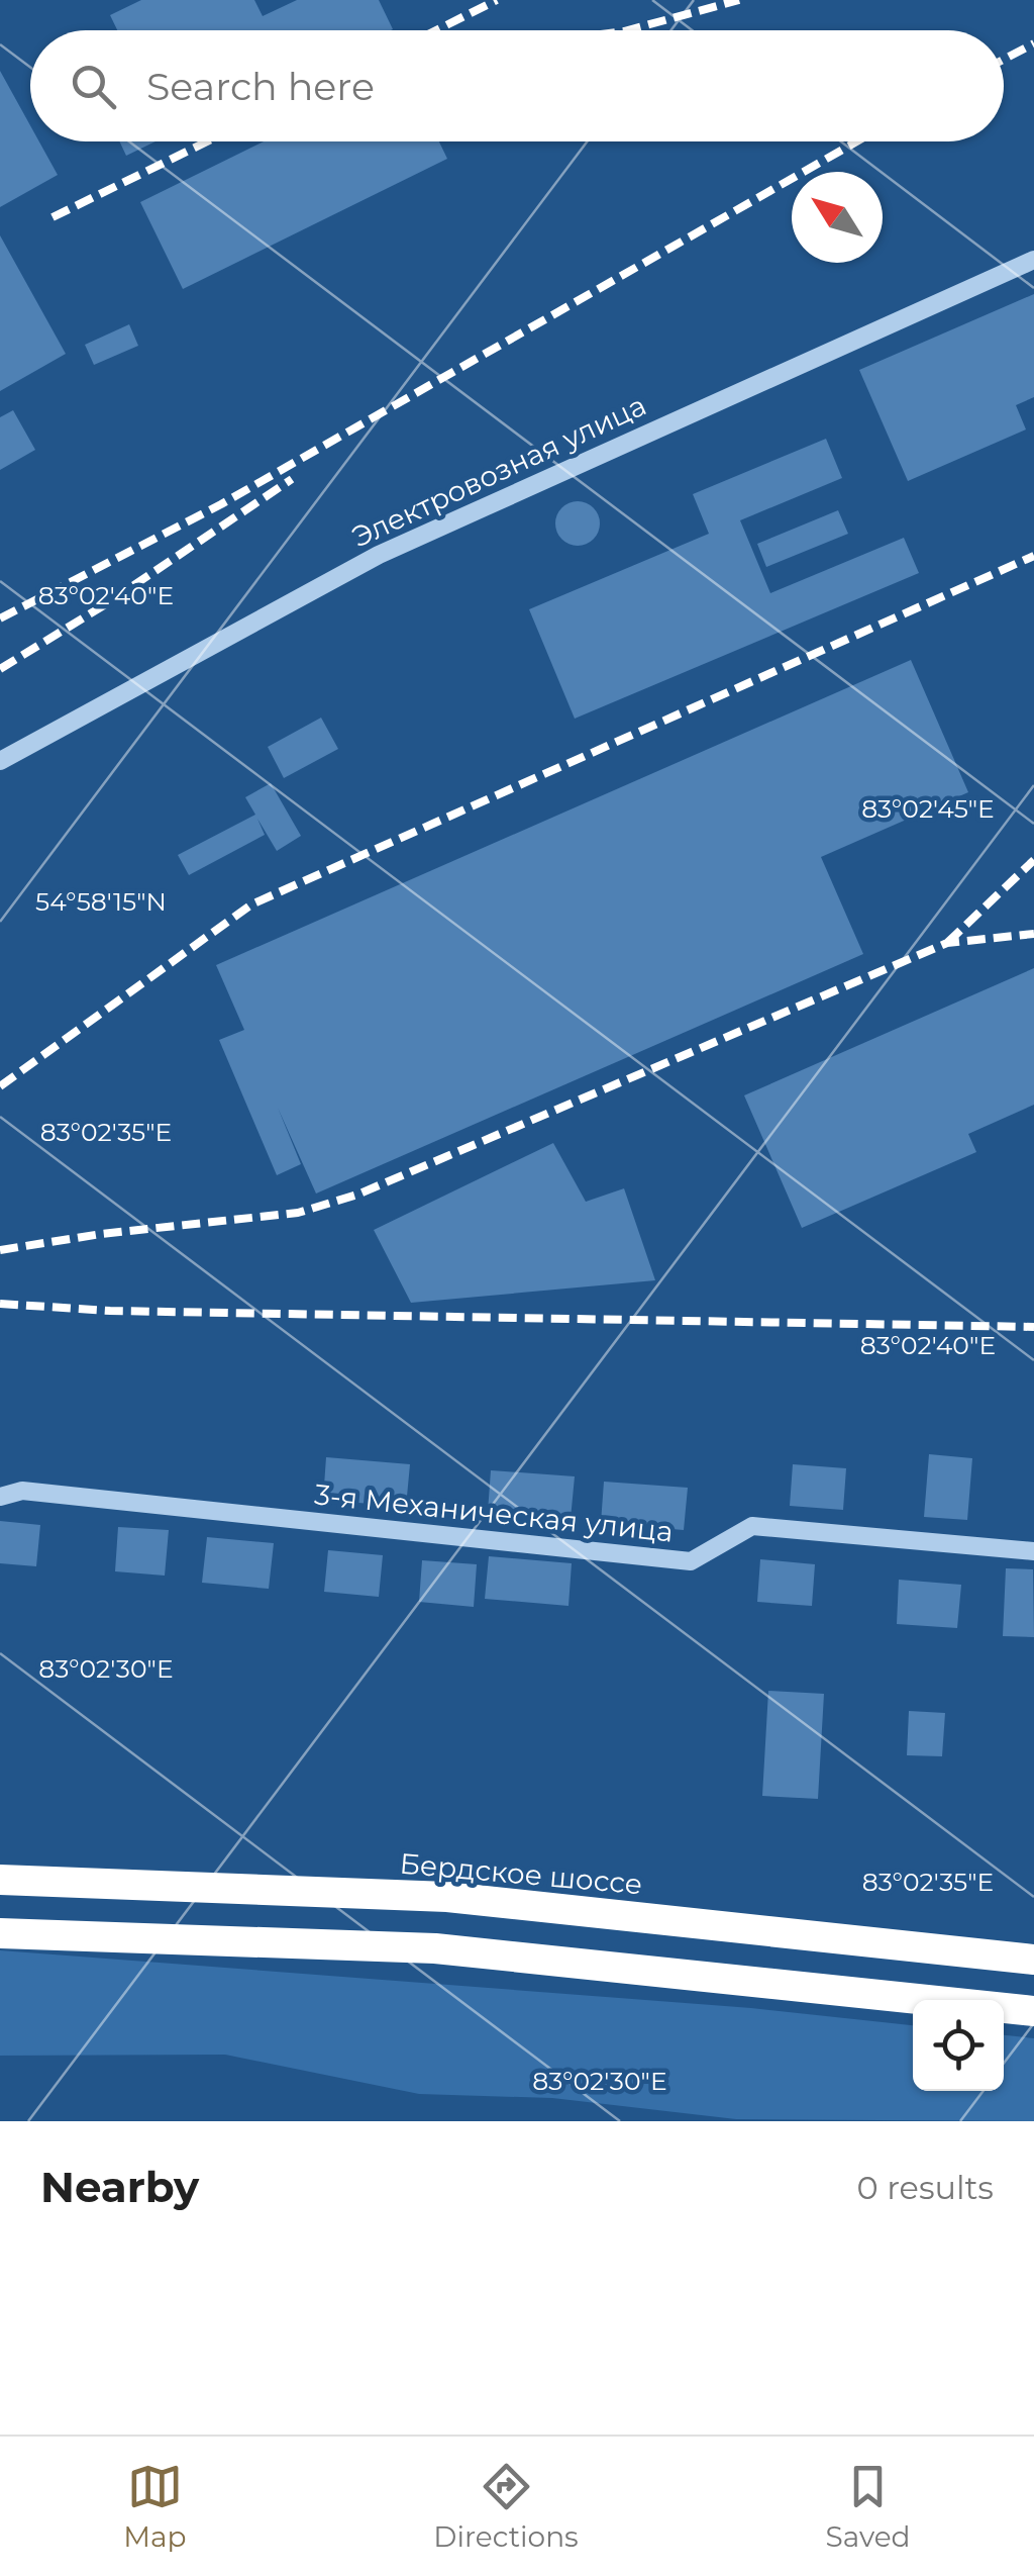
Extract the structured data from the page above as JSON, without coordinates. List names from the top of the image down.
{
  "streets": {
    "highway": ["Бердское шоссе"],
    "street": ["Электровозная улица", "3-я Механическая улица"]
  },
  "north": "top left",
  "page": {
    "search": "Search here",
    "heading": ["Nearby", "0 results"],
    "nav": ["Map", "Directions", "Saved"]
  },
  "coordinates": [
    "83°02'40\"E",
    "83°02'45\"E",
    "54°58'15\"N",
    "83°02'35\"E",
    "83°02'30\"E"
  ]
}
